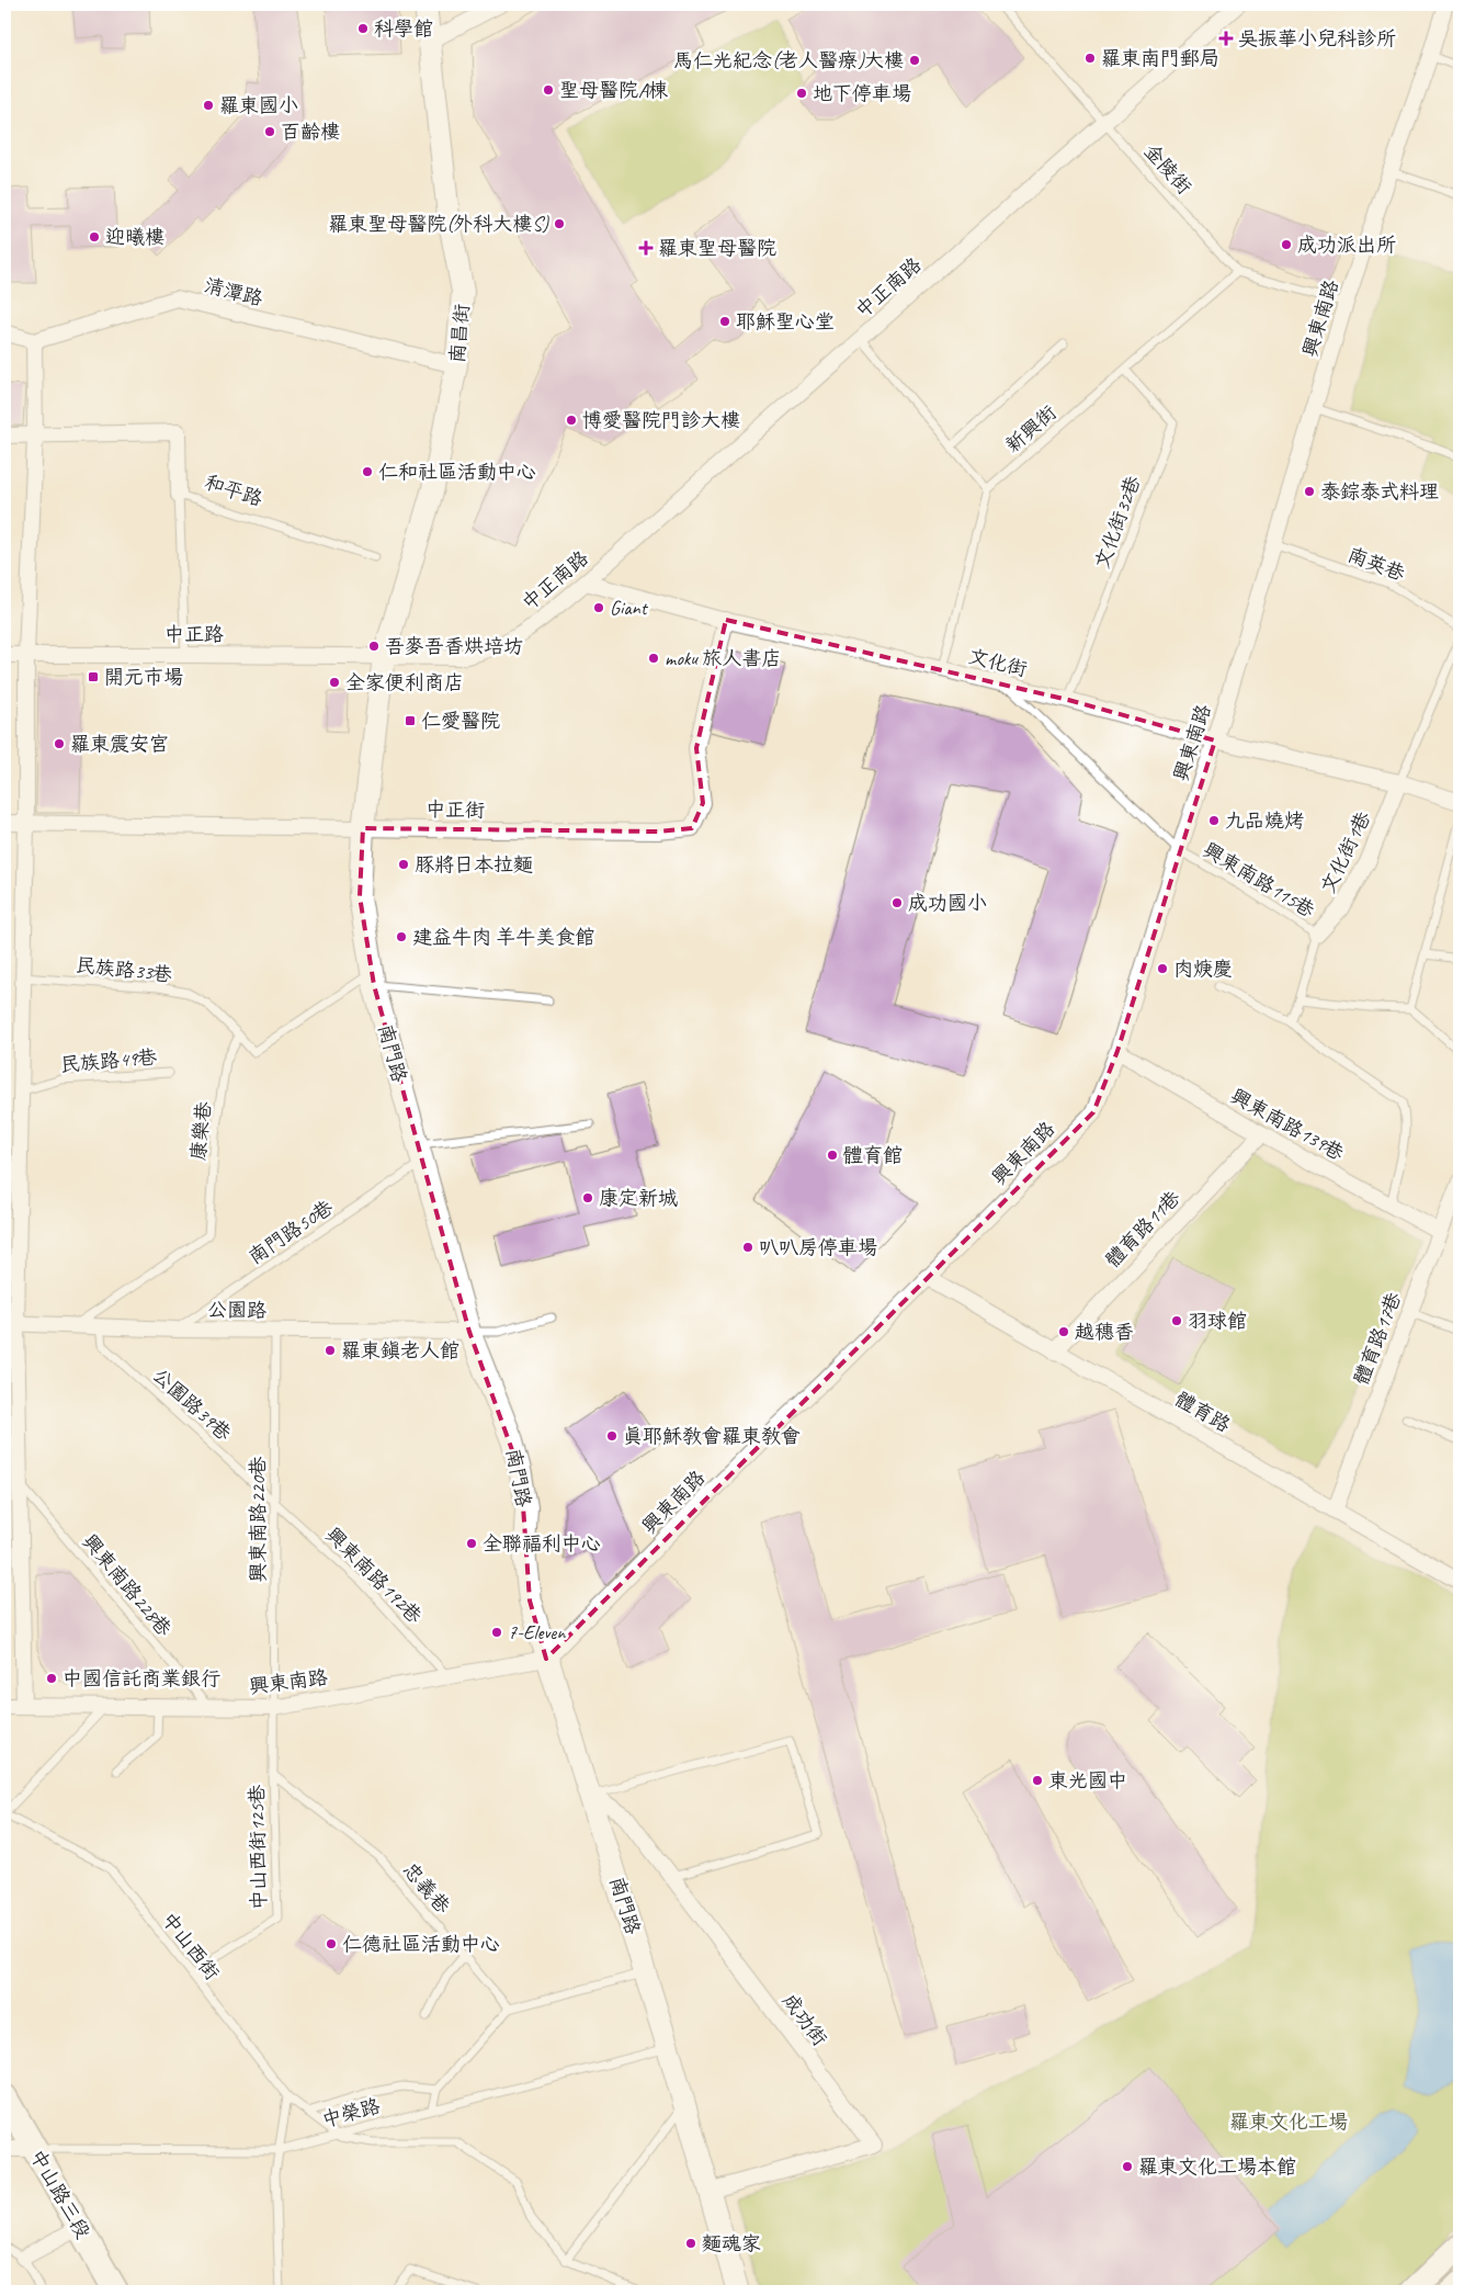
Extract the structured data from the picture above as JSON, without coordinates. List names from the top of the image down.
{
  "streets": {
    "main road": ["中山路三段"],
    "street": [
      "中正南路",
      "清潭路",
      "興東南路",
      "南昌街",
      "和平路",
      "中正路",
      "文化街",
      "中正街",
      "文化街1巷",
      "南門路",
      "興東南路139巷",
      "體育路11巷",
      "公園路",
      "體育路17巷",
      "體育路",
      "成功街"
    ],
    "lane": [
      "金陵街",
      "新興街",
      "文化街32巷",
      "南英巷",
      "興東南路115巷",
      "民族路33巷",
      "民族路49巷",
      "康樂巷",
      "南門路50巷",
      "公園路39巷",
      "興東南路220巷",
      "興東南路192巷",
      "興東南路228巷",
      "中山西街125巷",
      "忠義巷",
      "中山西街",
      "中榮路"
    ]
  },
  "crossings": [
    ["金陵街", "中正南路"],
    ["金陵街", "新興街"],
    ["中正南路", "南昌街"],
    ["中正南路", "中正路"],
    ["中正南路", "文化街"],
    ["中正南路", "南門路"],
    ["清潭路", "南昌街"],
    ["興東南路", "南英巷"],
    ["興東南路", "文化街"],
    ["興東南路", "興東南路115巷"],
    ["興東南路", "南門路"],
    ["興東南路", "興東南路139巷"],
    ["興東南路", "體育路"],
    ["興東南路", "興東南路220巷"],
    ["興東南路", "興東南路192巷"],
    ["興東南路", "興東南路228巷"],
    ["興東南路", "中山西街125巷"],
    ["南昌街", "中正路"],
    ["南昌街", "南門路"],
    ["新興街", "文化街32巷"],
    ["文化街32巷", "文化街"],
    ["中正路", "南門路"],
    ["文化街", "中正街"],
    ["文化街", "文化街1巷"],
    ["文化街", "興東南路115巷"],
    ["中正街", "南門路"],
    ["文化街1巷", "興東南路115巷"],
    ["民族路33巷", "康樂巷"],
    ["南門路", "南門路50巷"],
    ["南門路", "公園路"],
    ["南門路", "成功街"],
    ["南門路", "中榮路"],
    ["興東南路139巷", "體育路11巷"],
    ["興東南路139巷", "體育路17巷"],
    ["康樂巷", "公園路"],
    ["體育路11巷", "體育路"],
    ["南門路50巷", "公園路"],
    ["公園路", "公園路39巷"],
    ["公園路", "興東南路220巷"],
    ["體育路17巷", "體育路"],
    ["公園路39巷", "興東南路220巷"],
    ["公園路39巷", "興東南路192巷"],
    ["興東南路220巷", "興東南路192巷"],
    ["興東南路220巷", "中山西街125巷"],
    ["中山西街125巷", "忠義巷"],
    ["中山西街125巷", "中山西街"],
    ["中山西街", "中榮路"],
    ["中榮路", "中山路三段"]
  ],
  "parks": ["羅東文化工場"],
  "places": {
    "other": [
      "科學館",
      "羅東南門郵局",
      "馬仁光紀念(老人醫療)大樓",
      "聖母醫院A棟",
      "地下停車場",
      "羅東國小",
      "百齡樓",
      "羅東聖母醫院(外科大樓S)",
      "迎曦樓",
      "成功派出所",
      "耶穌聖心堂",
      "博愛醫院門診大樓",
      "仁和社區活動中心",
      "泰錝泰式料理",
      "Giant",
      "吾麥吾香烘培坊",
      "moku 旅人書店",
      "全家便利商店",
      "羅東震安宮",
      "九品燒烤",
      "豚將日本拉麵",
      "成功國小",
      "建益牛肉 羊牛美食館",
      "肉焿慶",
      "體育館",
      "康定新城",
      "叭叭房停車場",
      "羽球館",
      "越穗香",
      "羅東鎮老人館",
      "真耶穌教會羅東教會",
      "全聯福利中心",
      "7-Eleven",
      "中國信託商業銀行",
      "東光國中",
      "仁德社區活動中心",
      "羅東文化工場本館",
      "麵魂家"
    ],
    "health": ["吳振華小兒科診所", "羅東聖母醫院"],
    "transit": ["開元市場", "仁愛醫院"]
  }
}
